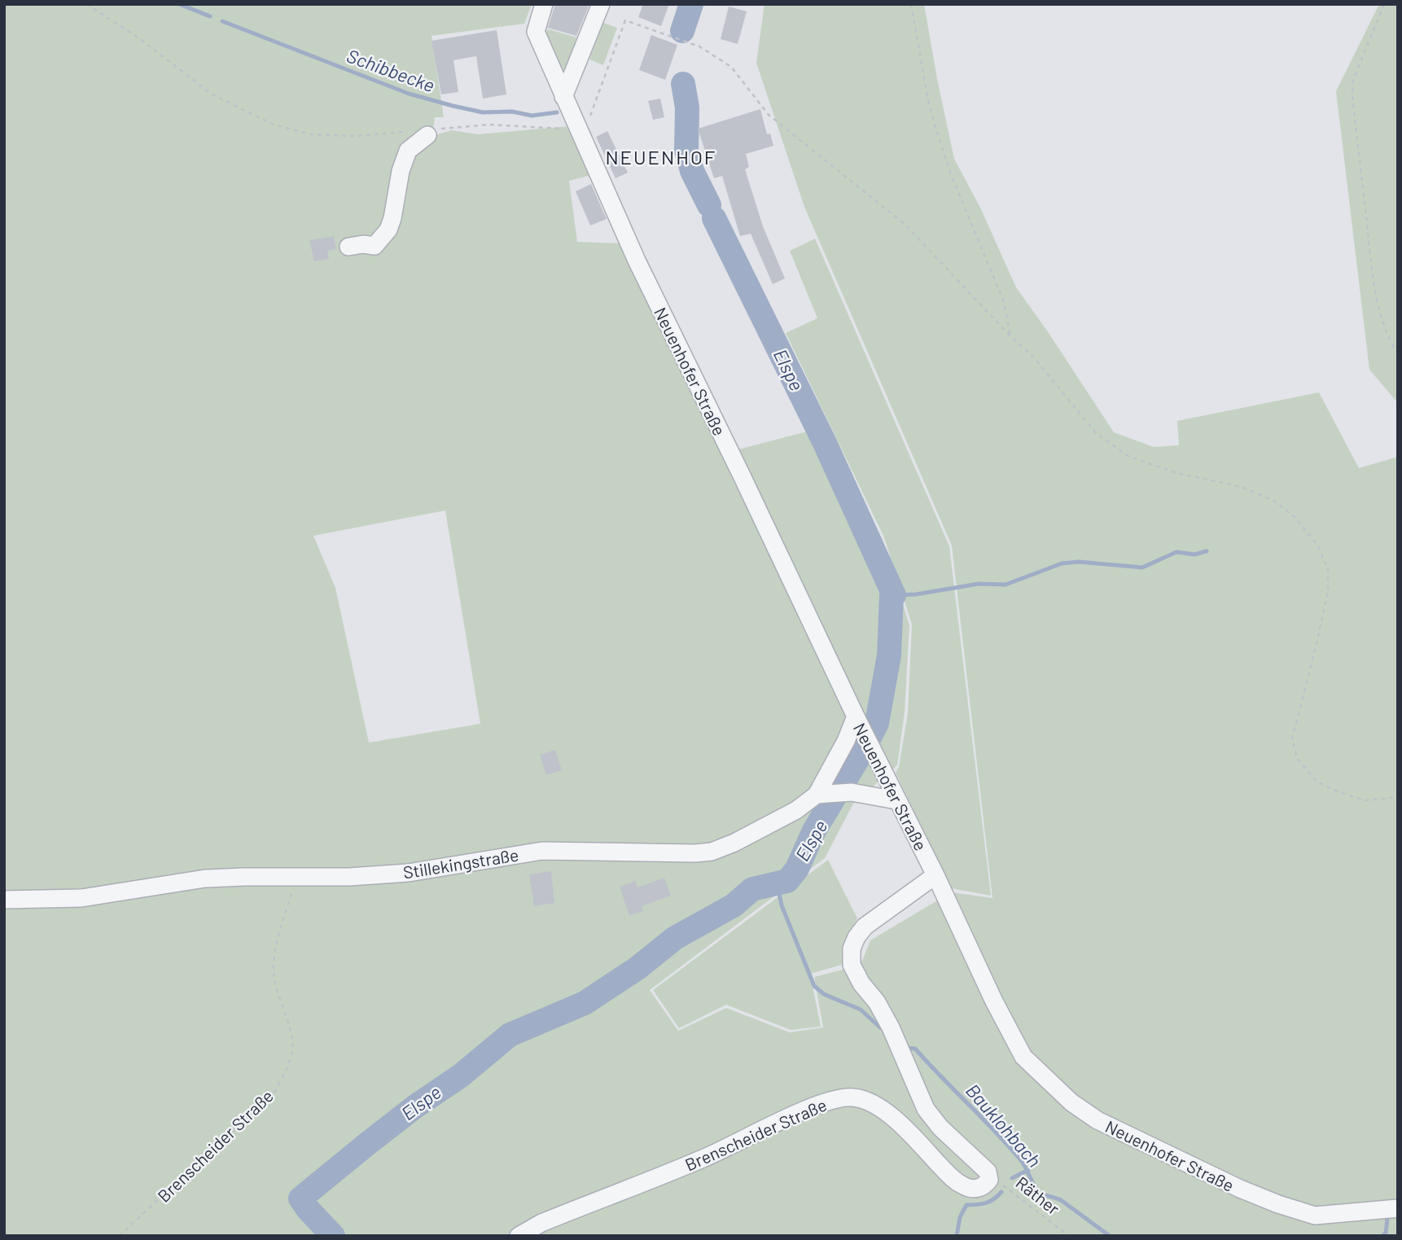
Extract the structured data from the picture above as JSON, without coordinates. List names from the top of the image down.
{
  "streets": {
    "street": ["Neuenhofer Straße", "Stillekingstraße", "Brenscheider Straße"],
    "path": ["Räther"]
  },
  "crossings": [
    ["Neuenhofer Straße", "Stillekingstraße"],
    ["Stillekingstraße", "Brenscheider Straße"],
    ["Brenscheider Straße", "Räther"]
  ],
  "districts": ["NEUENHOF"],
  "water": ["Schibbecke", "Elspe", "Bauklohbach"]
}
